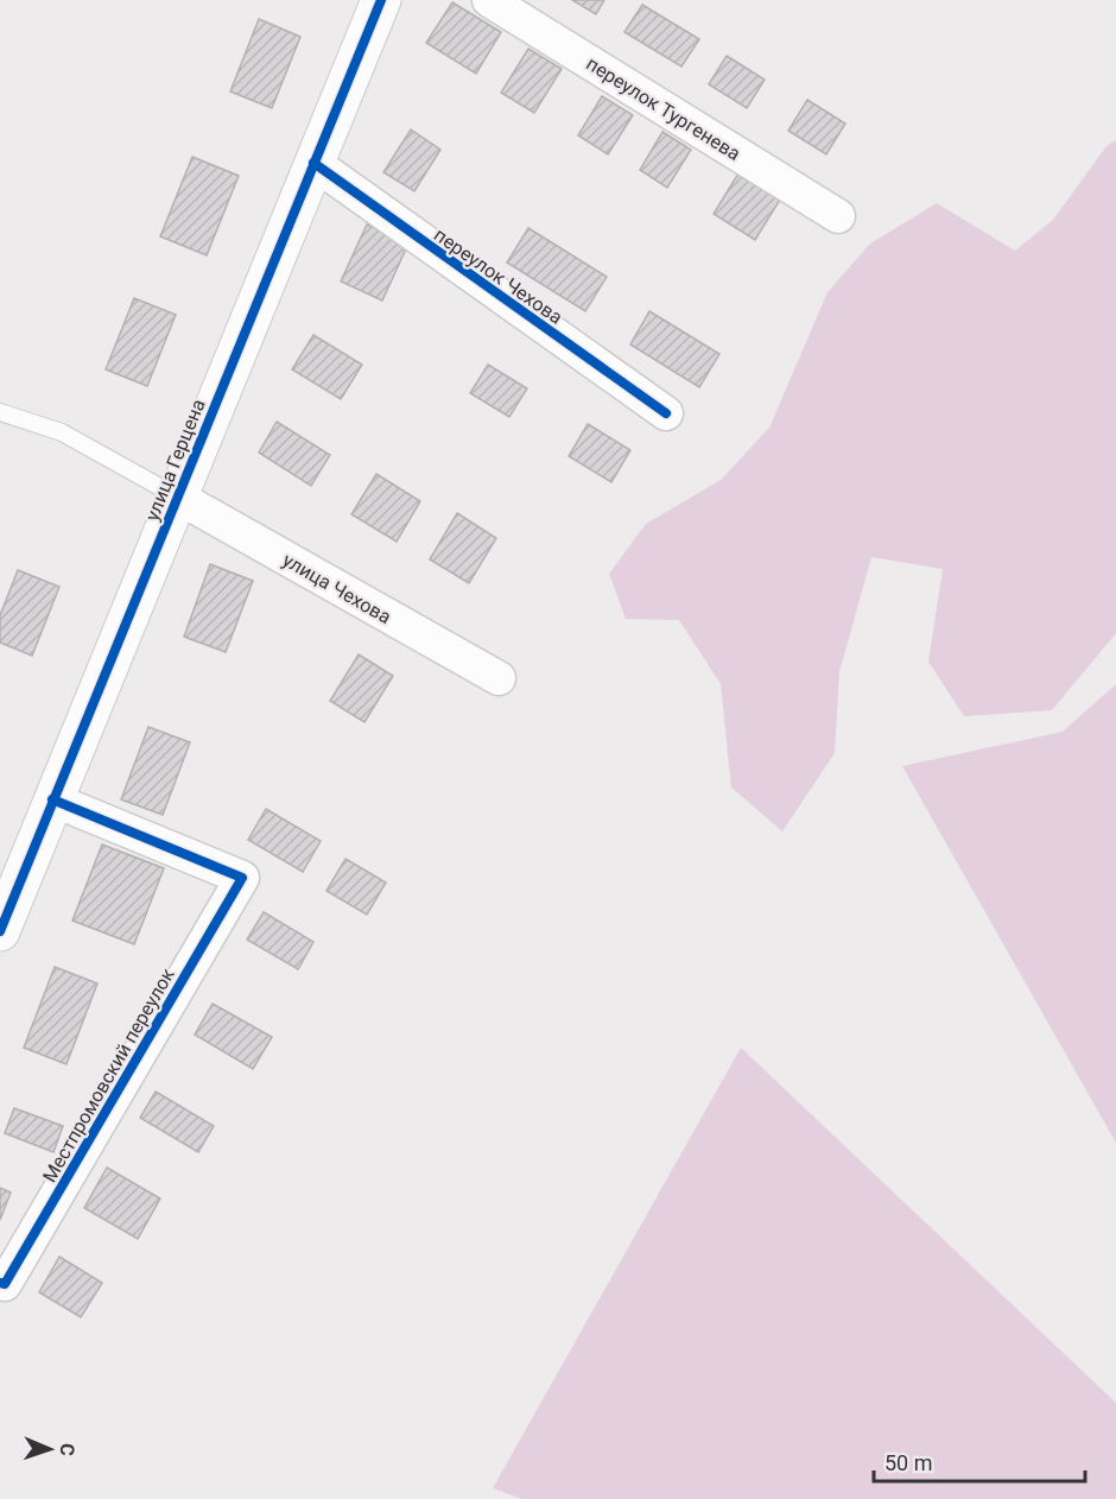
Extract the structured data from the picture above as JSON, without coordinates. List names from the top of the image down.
{
  "streets": {
    "street": [
      "переулок Тургенева",
      "переулок Чехова",
      "улица Герцена",
      "улица Чехова",
      "Местпромовский переулок"
    ]
  },
  "crossings": [
    ["переулок Чехова", "улица Герцена"],
    ["улица Герцена", "улица Чехова"],
    ["улица Герцена", "Местпромовский переулок"]
  ],
  "scale_bar": "50 m",
  "north": "right"
}
